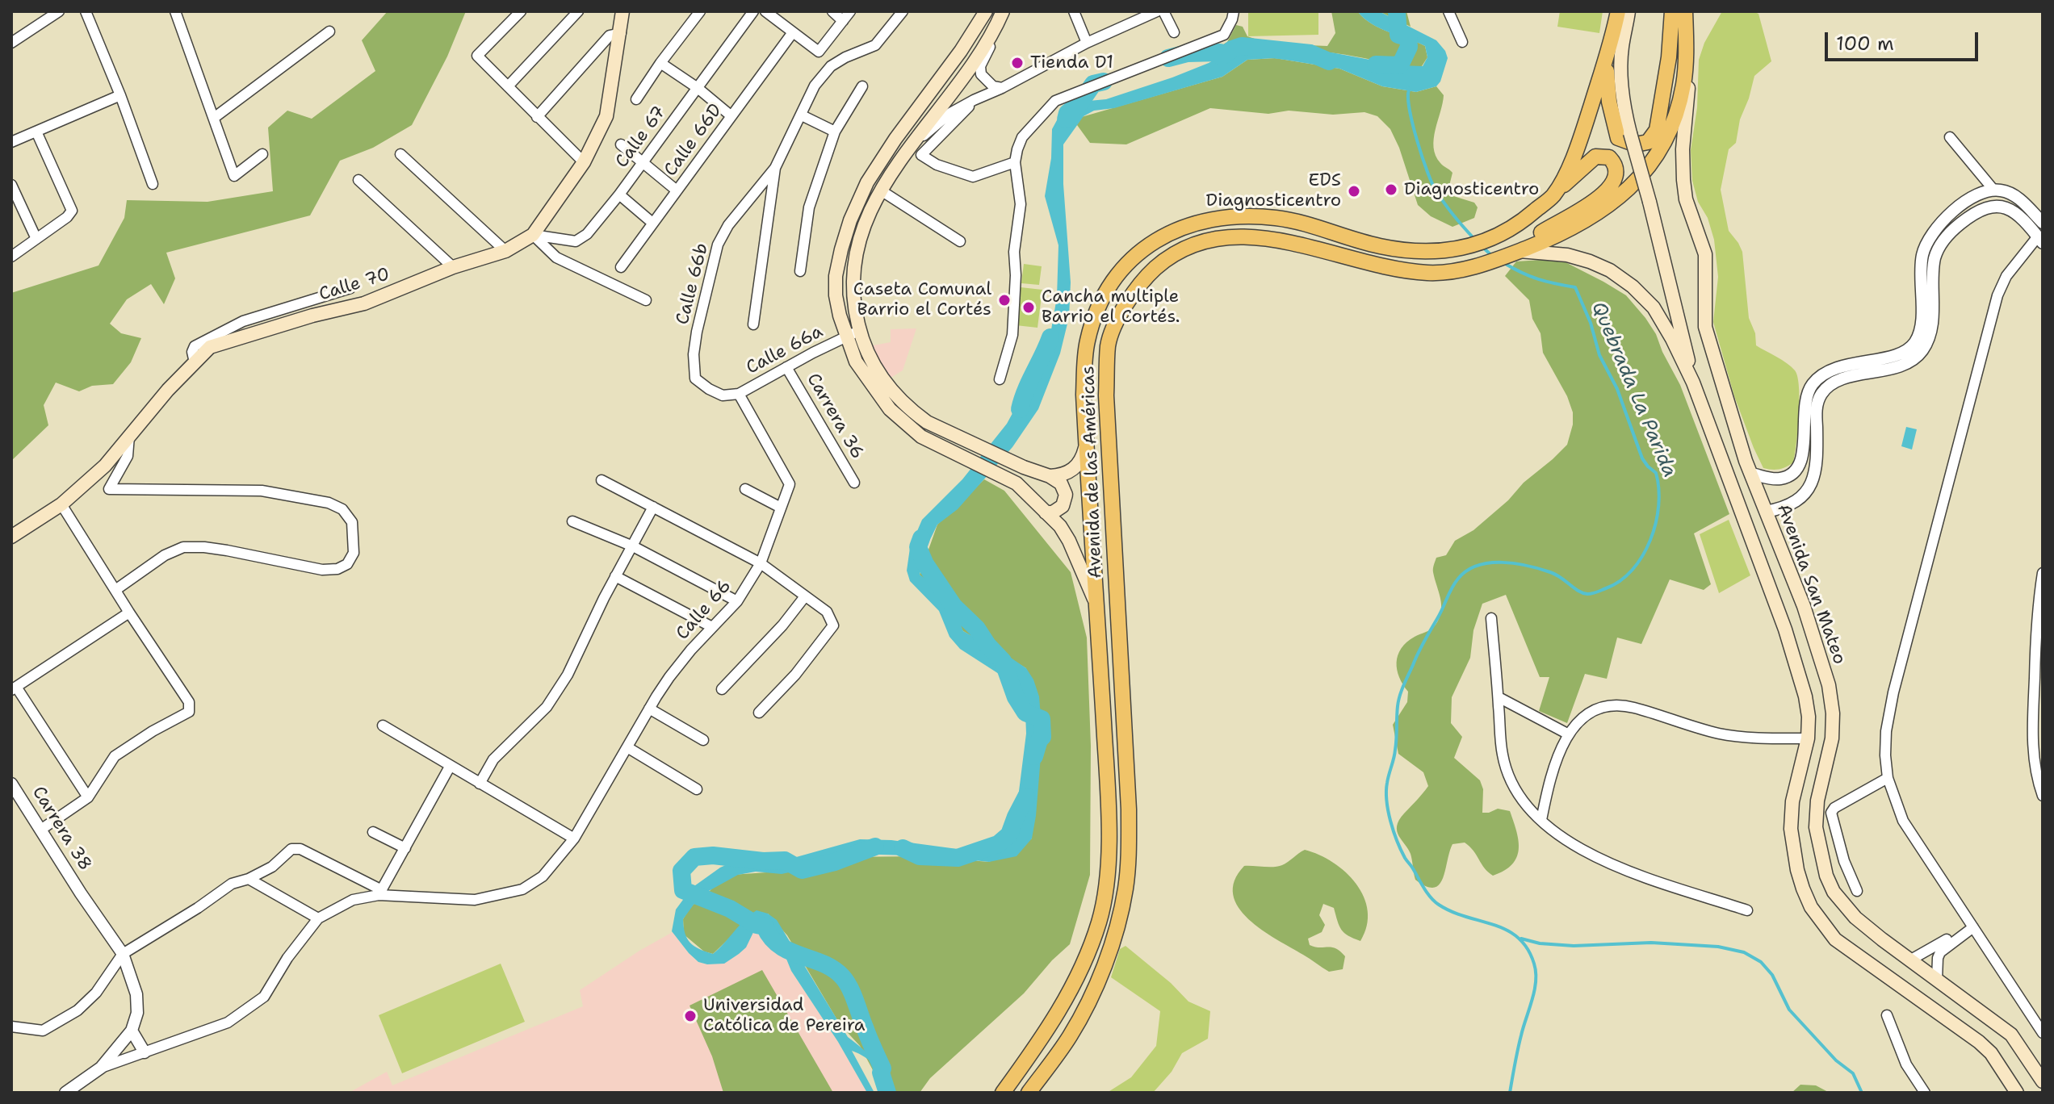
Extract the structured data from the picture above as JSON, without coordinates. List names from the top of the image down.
{
  "streets": {
    "main road": ["Calle 70", "Avenida de las Américas", "Avenida San Mateo"],
    "street": [
      "Calle 67",
      "Calle 66D",
      "Calle 66b",
      "Calle 66a",
      "Carrera 36",
      "Calle 66",
      "Carrera 38"
    ]
  },
  "crossings": [
    ["Calle 67", "Calle 70"],
    ["Calle 66b", "Calle 66a"],
    ["Calle 66b", "Calle 66"],
    ["Calle 66a", "Carrera 36"],
    ["Calle 66a", "Calle 66"]
  ],
  "water": ["Quebrada La Parida"],
  "places": [
    "Tienda D1",
    "Diagnosticentro",
    "EDS Diagnosticentro",
    "Caseta Comunal Barrio el Cortés",
    "Cancha multiple Barrio el Cortés.",
    "Universidad Católica de Pereira"
  ],
  "scale_bar": "100 m"
}
